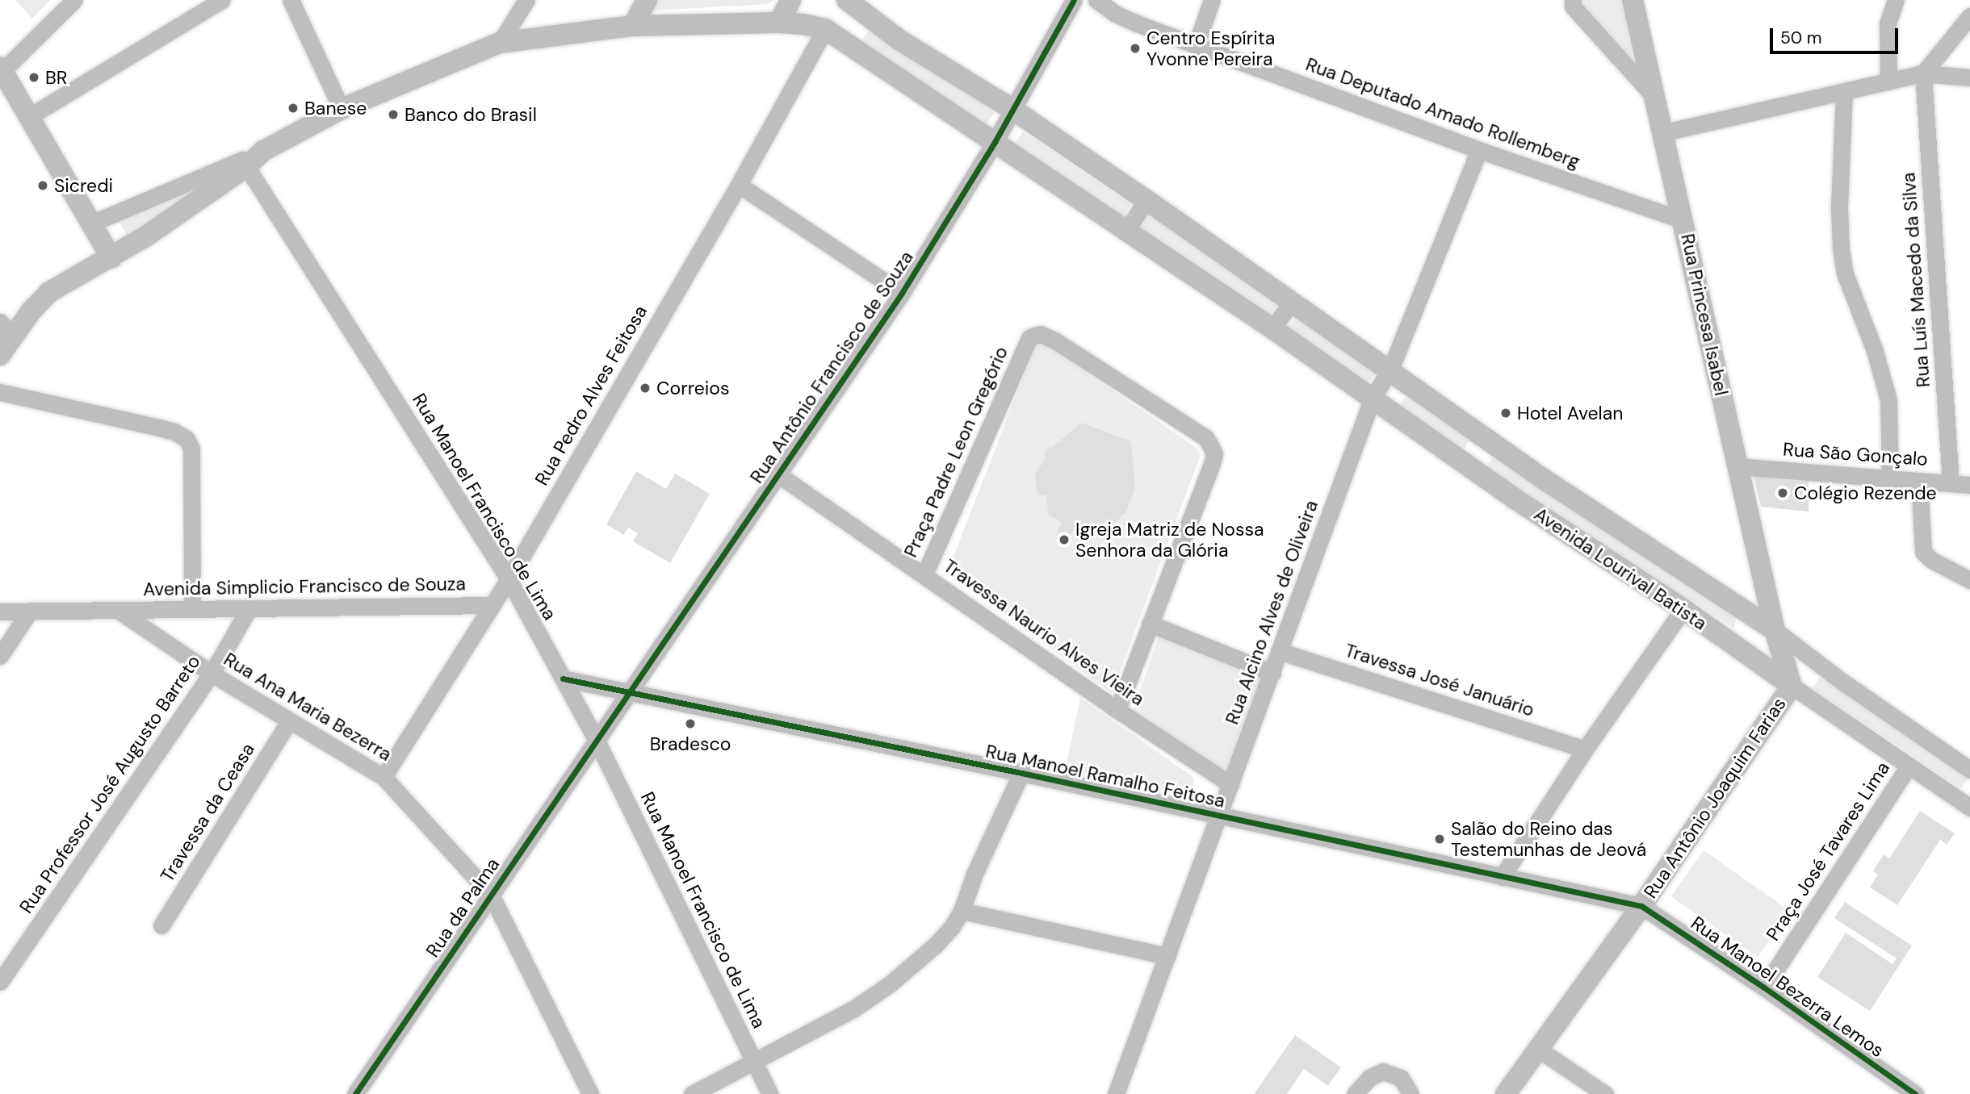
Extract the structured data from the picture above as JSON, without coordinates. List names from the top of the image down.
{
  "streets": {
    "main road": ["Rua Princesa Isabel", "Avenida Lourival Batista", "Rua Antônio Joaquim Farias"],
    "street": [
      "Rua Deputado Amado Rollemberg",
      "Rua Luís Macedo da Silva",
      "Rua Antônio Francisco de Souza",
      "Rua Pedro Alves Feitosa",
      "Praça Padre Leon Gregório",
      "Rua São Gonçalo",
      "Rua Manoel Francisco de Lima",
      "Avenida Simplicio Francisco de Souza",
      "Rua Alcino Alves de Oliveira",
      "Travessa Naurio Alves Vieira",
      "Travessa José Januário",
      "Rua Ana Maria Bezerra",
      "Rua Manoel Ramalho Feitosa",
      "Rua Professor José Augusto Barreto",
      "Travessa da Ceasa",
      "Praça José Tavares Lima",
      "Rua da Palma",
      "Rua Manoel Bezerra Lemos"
    ]
  },
  "crossings": [
    ["Rua Deputado Amado Rollemberg", "Rua Princesa Isabel"],
    ["Rua Deputado Amado Rollemberg", "Rua Alcino Alves de Oliveira"],
    ["Rua Luís Macedo da Silva", "Rua São Gonçalo"],
    ["Rua Princesa Isabel", "Rua São Gonçalo"],
    ["Rua Princesa Isabel", "Avenida Lourival Batista"],
    ["Rua Princesa Isabel", "Rua Antônio Joaquim Farias"],
    ["Rua Antônio Francisco de Souza", "Rua Manoel Francisco de Lima"],
    ["Rua Antônio Francisco de Souza", "Avenida Lourival Batista"],
    ["Rua Antônio Francisco de Souza", "Travessa Naurio Alves Vieira"],
    ["Rua Antônio Francisco de Souza", "Rua Manoel Ramalho Feitosa"],
    ["Rua Antônio Francisco de Souza", "Rua da Palma"],
    ["Rua Pedro Alves Feitosa", "Rua Manoel Francisco de Lima"],
    ["Rua Pedro Alves Feitosa", "Avenida Lourival Batista"],
    ["Rua Pedro Alves Feitosa", "Avenida Simplicio Francisco de Souza"],
    ["Rua Pedro Alves Feitosa", "Rua Ana Maria Bezerra"],
    ["Praça Padre Leon Gregório", "Travessa Naurio Alves Vieira"],
    ["Rua Manoel Francisco de Lima", "Rua Manoel Ramalho Feitosa"],
    ["Rua Manoel Francisco de Lima", "Rua da Palma"],
    ["Avenida Lourival Batista", "Rua Alcino Alves de Oliveira"],
    ["Avenida Lourival Batista", "Rua Antônio Joaquim Farias"],
    ["Avenida Lourival Batista", "Praça José Tavares Lima"],
    ["Avenida Simplicio Francisco de Souza", "Rua Ana Maria Bezerra"],
    ["Avenida Simplicio Francisco de Souza", "Rua Professor José Augusto Barreto"],
    ["Rua Alcino Alves de Oliveira", "Travessa Naurio Alves Vieira"],
    ["Rua Alcino Alves de Oliveira", "Travessa José Januário"],
    ["Rua Alcino Alves de Oliveira", "Rua Manoel Ramalho Feitosa"],
    ["Rua Ana Maria Bezerra", "Rua Professor José Augusto Barreto"],
    ["Rua Ana Maria Bezerra", "Travessa da Ceasa"],
    ["Rua Ana Maria Bezerra", "Rua da Palma"],
    ["Rua Manoel Ramalho Feitosa", "Rua Antônio Joaquim Farias"],
    ["Rua Manoel Ramalho Feitosa", "Rua Manoel Bezerra Lemos"],
    ["Rua Antônio Joaquim Farias", "Rua Manoel Bezerra Lemos"],
    ["Praça José Tavares Lima", "Rua Manoel Bezerra Lemos"]
  ],
  "places": [
    "Centro Espírita Yvonne Pereira",
    "BR",
    "Banese",
    "Banco do Brasil",
    "Sicredi",
    "Correios",
    "Hotel Avelan",
    "Colégio Rezende",
    "Igreja Matriz de Nossa Senhora da Glória",
    "Bradesco",
    "Salão do Reino das Testemunhas de Jeová"
  ],
  "scale_bar": "50 m"
}
